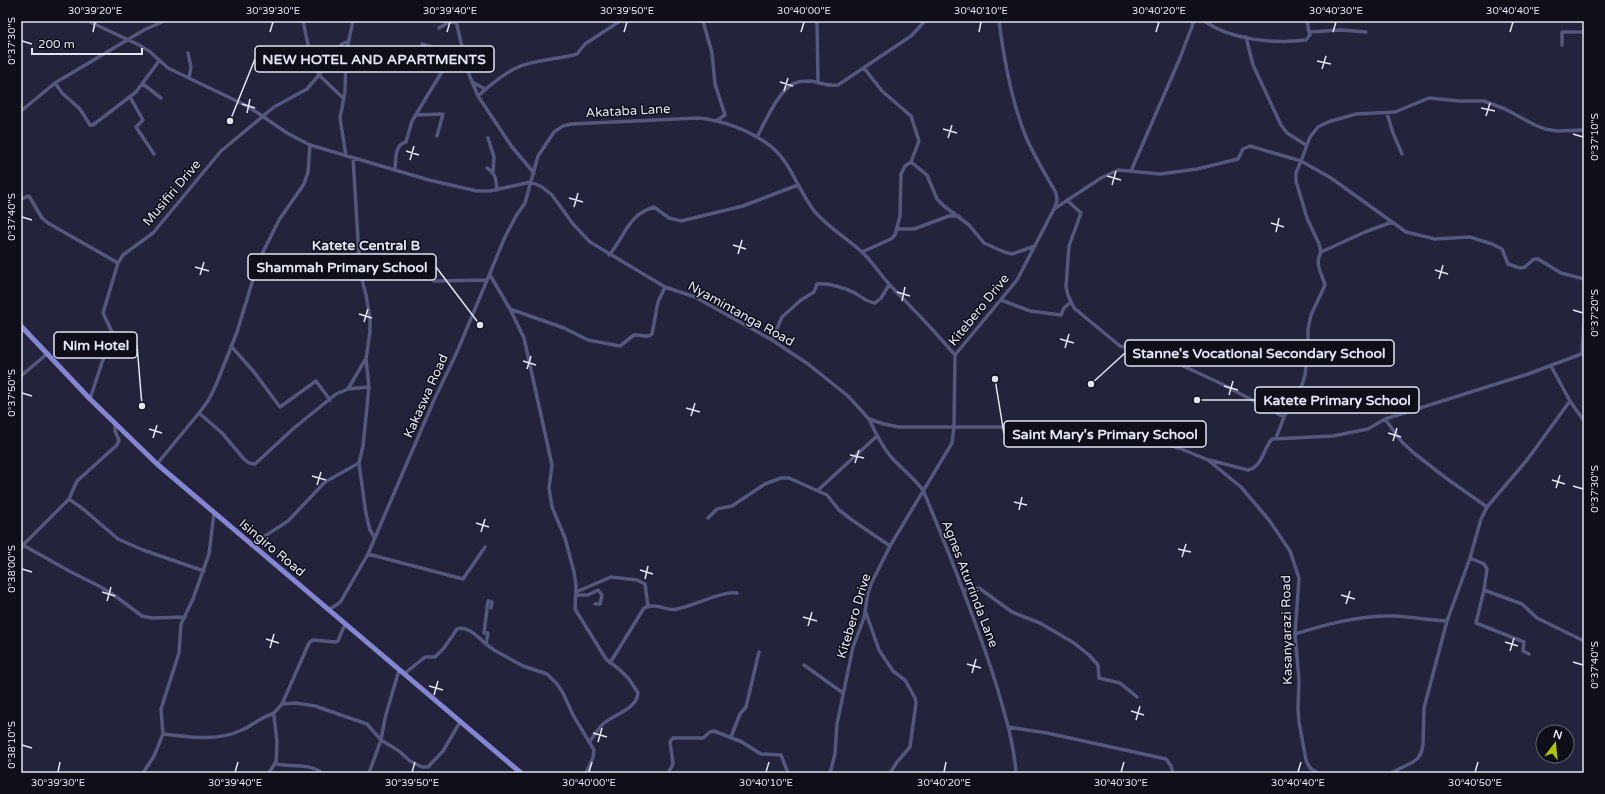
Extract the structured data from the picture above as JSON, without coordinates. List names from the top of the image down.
{
  "streets": {
    "main road": ["Isingiro Road"],
    "street": [
      "Akataba Lane",
      "Musifiri Drive",
      "Kitebero Drive",
      "Nyamintanga Road",
      "Kakaswa Road",
      "Agnes Aturrinda Lane",
      "Kasanyarazi Road"
    ]
  },
  "crossings": [
    ["Akataba Lane", "Kitebero Drive"],
    ["Akataba Lane", "Nyamintanga Road"],
    ["Akataba Lane", "Kakaswa Road"],
    ["Musifiri Drive", "Isingiro Road"],
    ["Kitebero Drive", "Agnes Aturrinda Lane"],
    ["Kitebero Drive", "Kasanyarazi Road"],
    ["Nyamintanga Road", "Kakaswa Road"],
    ["Nyamintanga Road", "Agnes Aturrinda Lane"],
    ["Kakaswa Road", "Isingiro Road"]
  ],
  "districts": ["Katete Central B"],
  "places": [
    "NEW HOTEL AND APARTMENTS",
    "Shammah Primary School",
    "Saint Mary's Primary School",
    "Stanne's Vocational Secondary School",
    "Katete Primary School",
    "Nim Hotel"
  ],
  "scale_bar": "200 m",
  "north": "top",
  "coordinates": [
    "30°39'20\"E",
    "30°39'30\"E",
    "30°39'40\"E",
    "30°39'50\"E",
    "30°40'00\"E",
    "30°40'10\"E",
    "30°40'20\"E",
    "30°40'30\"E",
    "30°40'40\"E",
    "0°37'30\"S",
    "0°37'10\"S",
    "0°37'40\"S",
    "0°37'20\"S",
    "0°37'50\"S",
    "0°38'00\"S",
    "0°38'10\"S",
    "30°40'50\"E"
  ]
}
